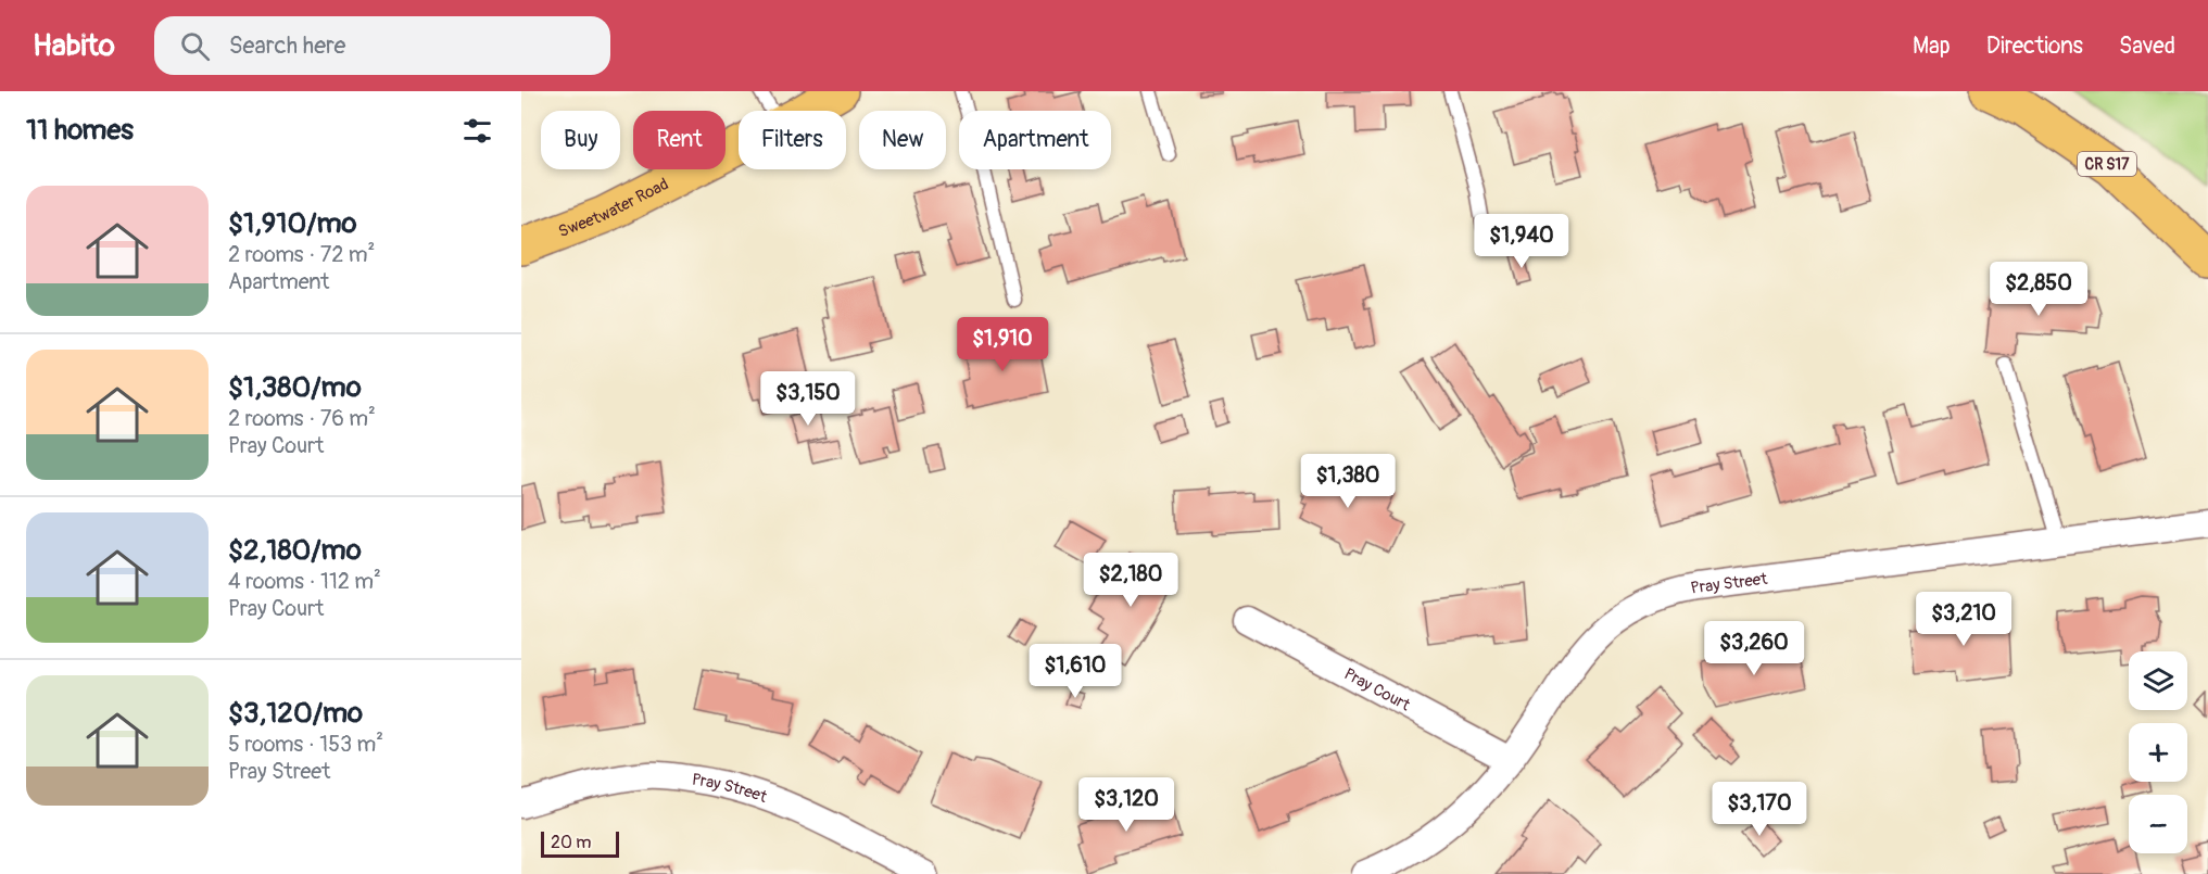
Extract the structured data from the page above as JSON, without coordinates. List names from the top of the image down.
{
  "streets": {
    "main road": ["CR S17", "Sweetwater Road"],
    "street": ["Pray Street", "Pray Court"]
  },
  "crossings": [
    ["Pray Street", "Pray Court"]
  ],
  "scale_bar": "20 m",
  "page": {
    "header": "Habito",
    "search": "Search here",
    "nav": ["Map", "Directions", "Saved"],
    "heading": "11 homes",
    "chip": [
      "Buy",
      "Rent",
      "Filters",
      "New",
      "Apartment"
    ],
    "list": [
      {
        "name": "$1,910/mo",
        "note": "2 rooms · 72 m² · Apartment"
      },
      {
        "name": "$1,380/mo",
        "note": "2 rooms · 76 m² · Pray Court"
      },
      {
        "name": "$2,180/mo",
        "note": "4 rooms · 112 m² · Pray Court"
      },
      {
        "name": "$3,120/mo",
        "note": "5 rooms · 153 m² · Pray Street"
      }
    ],
    "price": [
      "$1,940",
      "$2,850",
      "$1,910",
      "$3,150",
      "$1,380",
      "$2,180",
      "$3,210",
      "$3,260",
      "$1,610",
      "$3,120",
      "$3,170"
    ],
    "map_buttons": ["+", "−"],
    "scale": "20 m"
  }
}
